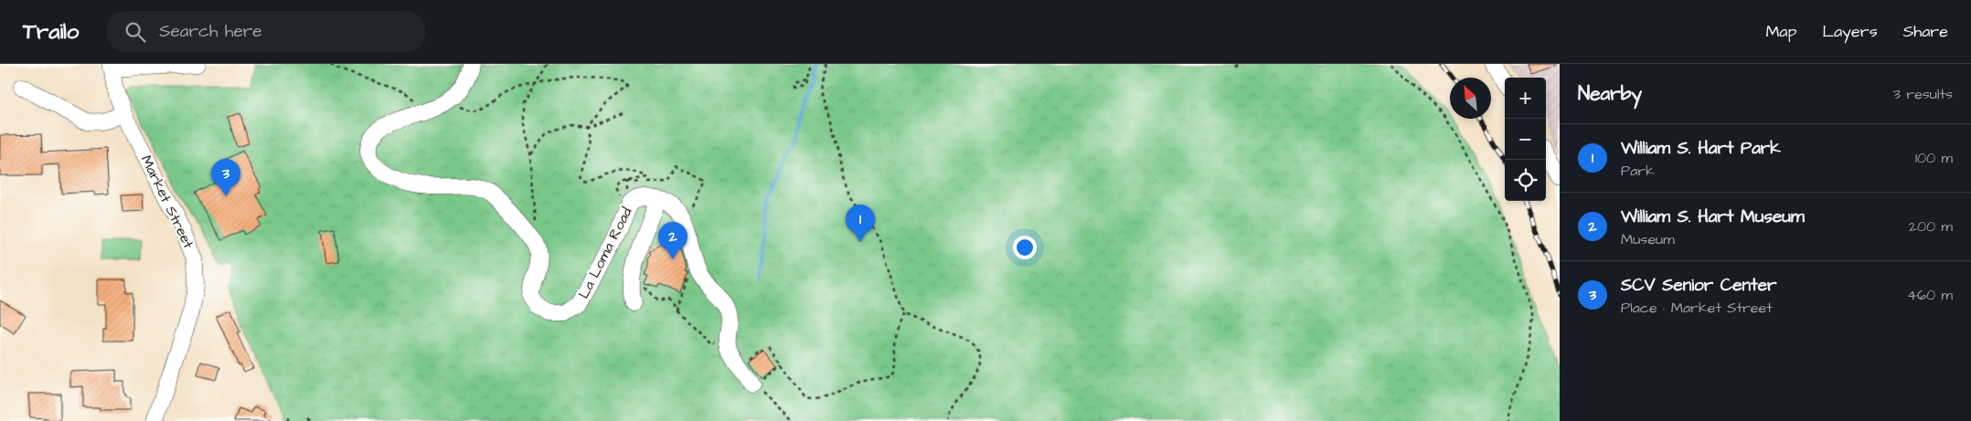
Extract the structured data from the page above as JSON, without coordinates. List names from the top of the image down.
{
  "streets": {
    "street": ["Market Street", "La Loma Road"]
  },
  "north": "top left",
  "page": {
    "header": "Trailo",
    "search": "Search here",
    "nav": ["Map", "Layers", "Share"],
    "heading": ["Nearby", "3 results"],
    "map_buttons": ["+", "−"],
    "list": [
      {
        "mark": "1",
        "name": "William S. Hart Park",
        "note": "Park",
        "value": "100 m"
      },
      {
        "mark": "2",
        "name": "William S. Hart Museum",
        "note": "Museum",
        "value": "200 m"
      },
      {
        "mark": "3",
        "name": "SCV Senior Center",
        "note": "Place · Market Street",
        "value": "460 m"
      }
    ],
    "pins": ["3", "1", "2"]
  }
}
